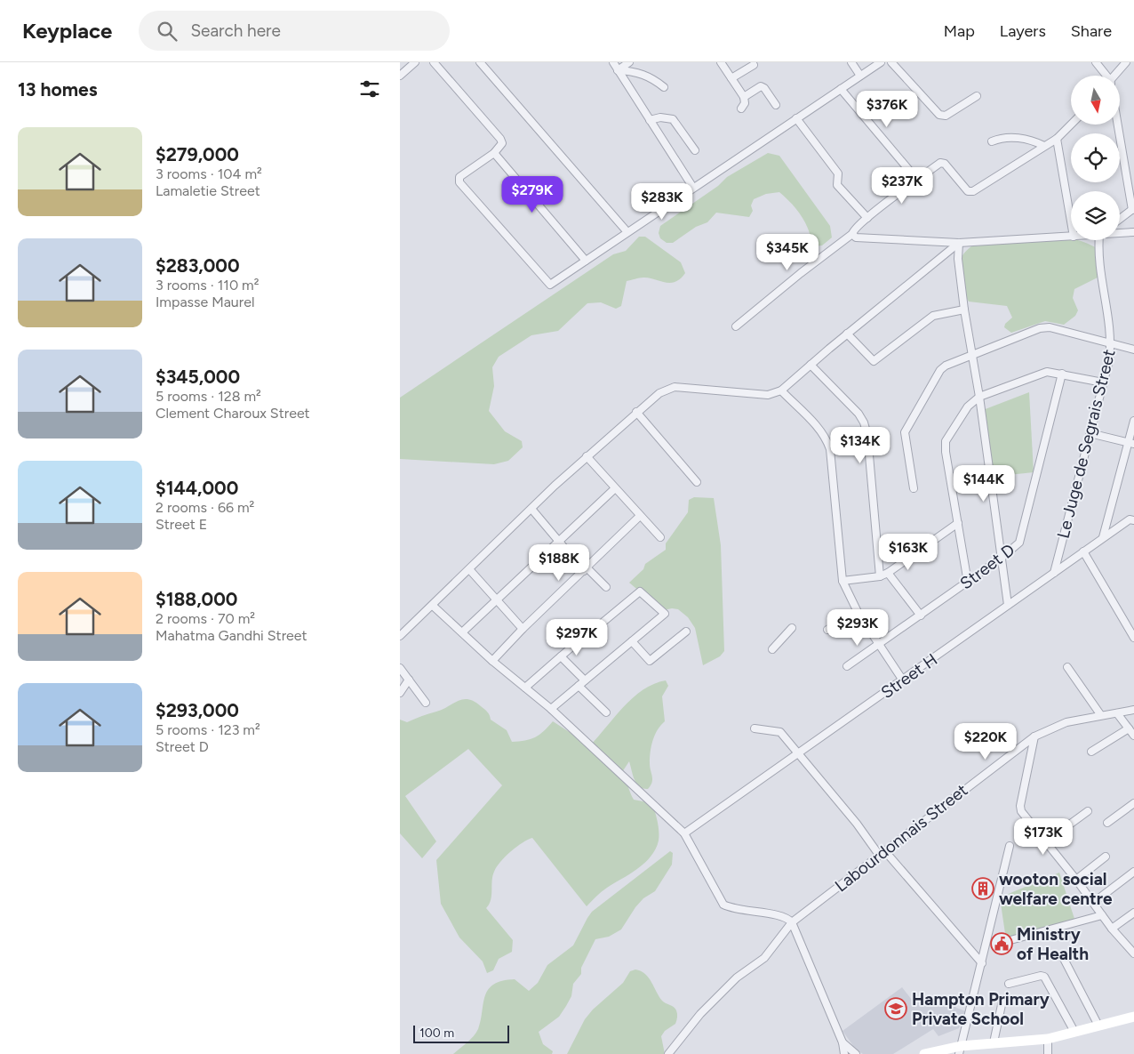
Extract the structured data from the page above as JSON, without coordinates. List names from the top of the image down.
{
  "streets": {
    "street": [
      "Le Juge de Segrais Street",
      "Street D",
      "Street H",
      "Labourdonnais Street"
    ]
  },
  "crossings": [
    ["Le Juge de Segrais Street", "Street H"]
  ],
  "places": {
    "building": ["wooton social welfare centre"],
    "public building": ["Ministry of Health"],
    "school or university": ["Hampton Primary Private School"]
  },
  "scale_bar": "100 m",
  "north": "bottom",
  "page": {
    "header": "Keyplace",
    "search": "Search here",
    "nav": ["Map", "Layers", "Share"],
    "heading": "13 homes",
    "price": [
      "$376K",
      "$237K",
      "$279K",
      "$283K",
      "$345K",
      "$134K",
      "$144K",
      "$163K",
      "$188K",
      "$293K",
      "$297K",
      "$220K",
      "$173K"
    ],
    "list": [
      {
        "name": "$279,000",
        "note": "3 rooms · 104 m² · Lamaletie Street"
      },
      {
        "name": "$283,000",
        "note": "3 rooms · 110 m² · Impasse Maurel"
      },
      {
        "name": "$345,000",
        "note": "5 rooms · 128 m² · Clement Charoux Street"
      },
      {
        "name": "$144,000",
        "note": "2 rooms · 66 m² · Street E"
      },
      {
        "name": "$188,000",
        "note": "2 rooms · 70 m² · Mahatma Gandhi Street"
      },
      {
        "name": "$293,000",
        "note": "5 rooms · 123 m² · Street D"
      }
    ],
    "scale": "100 m"
  }
}
